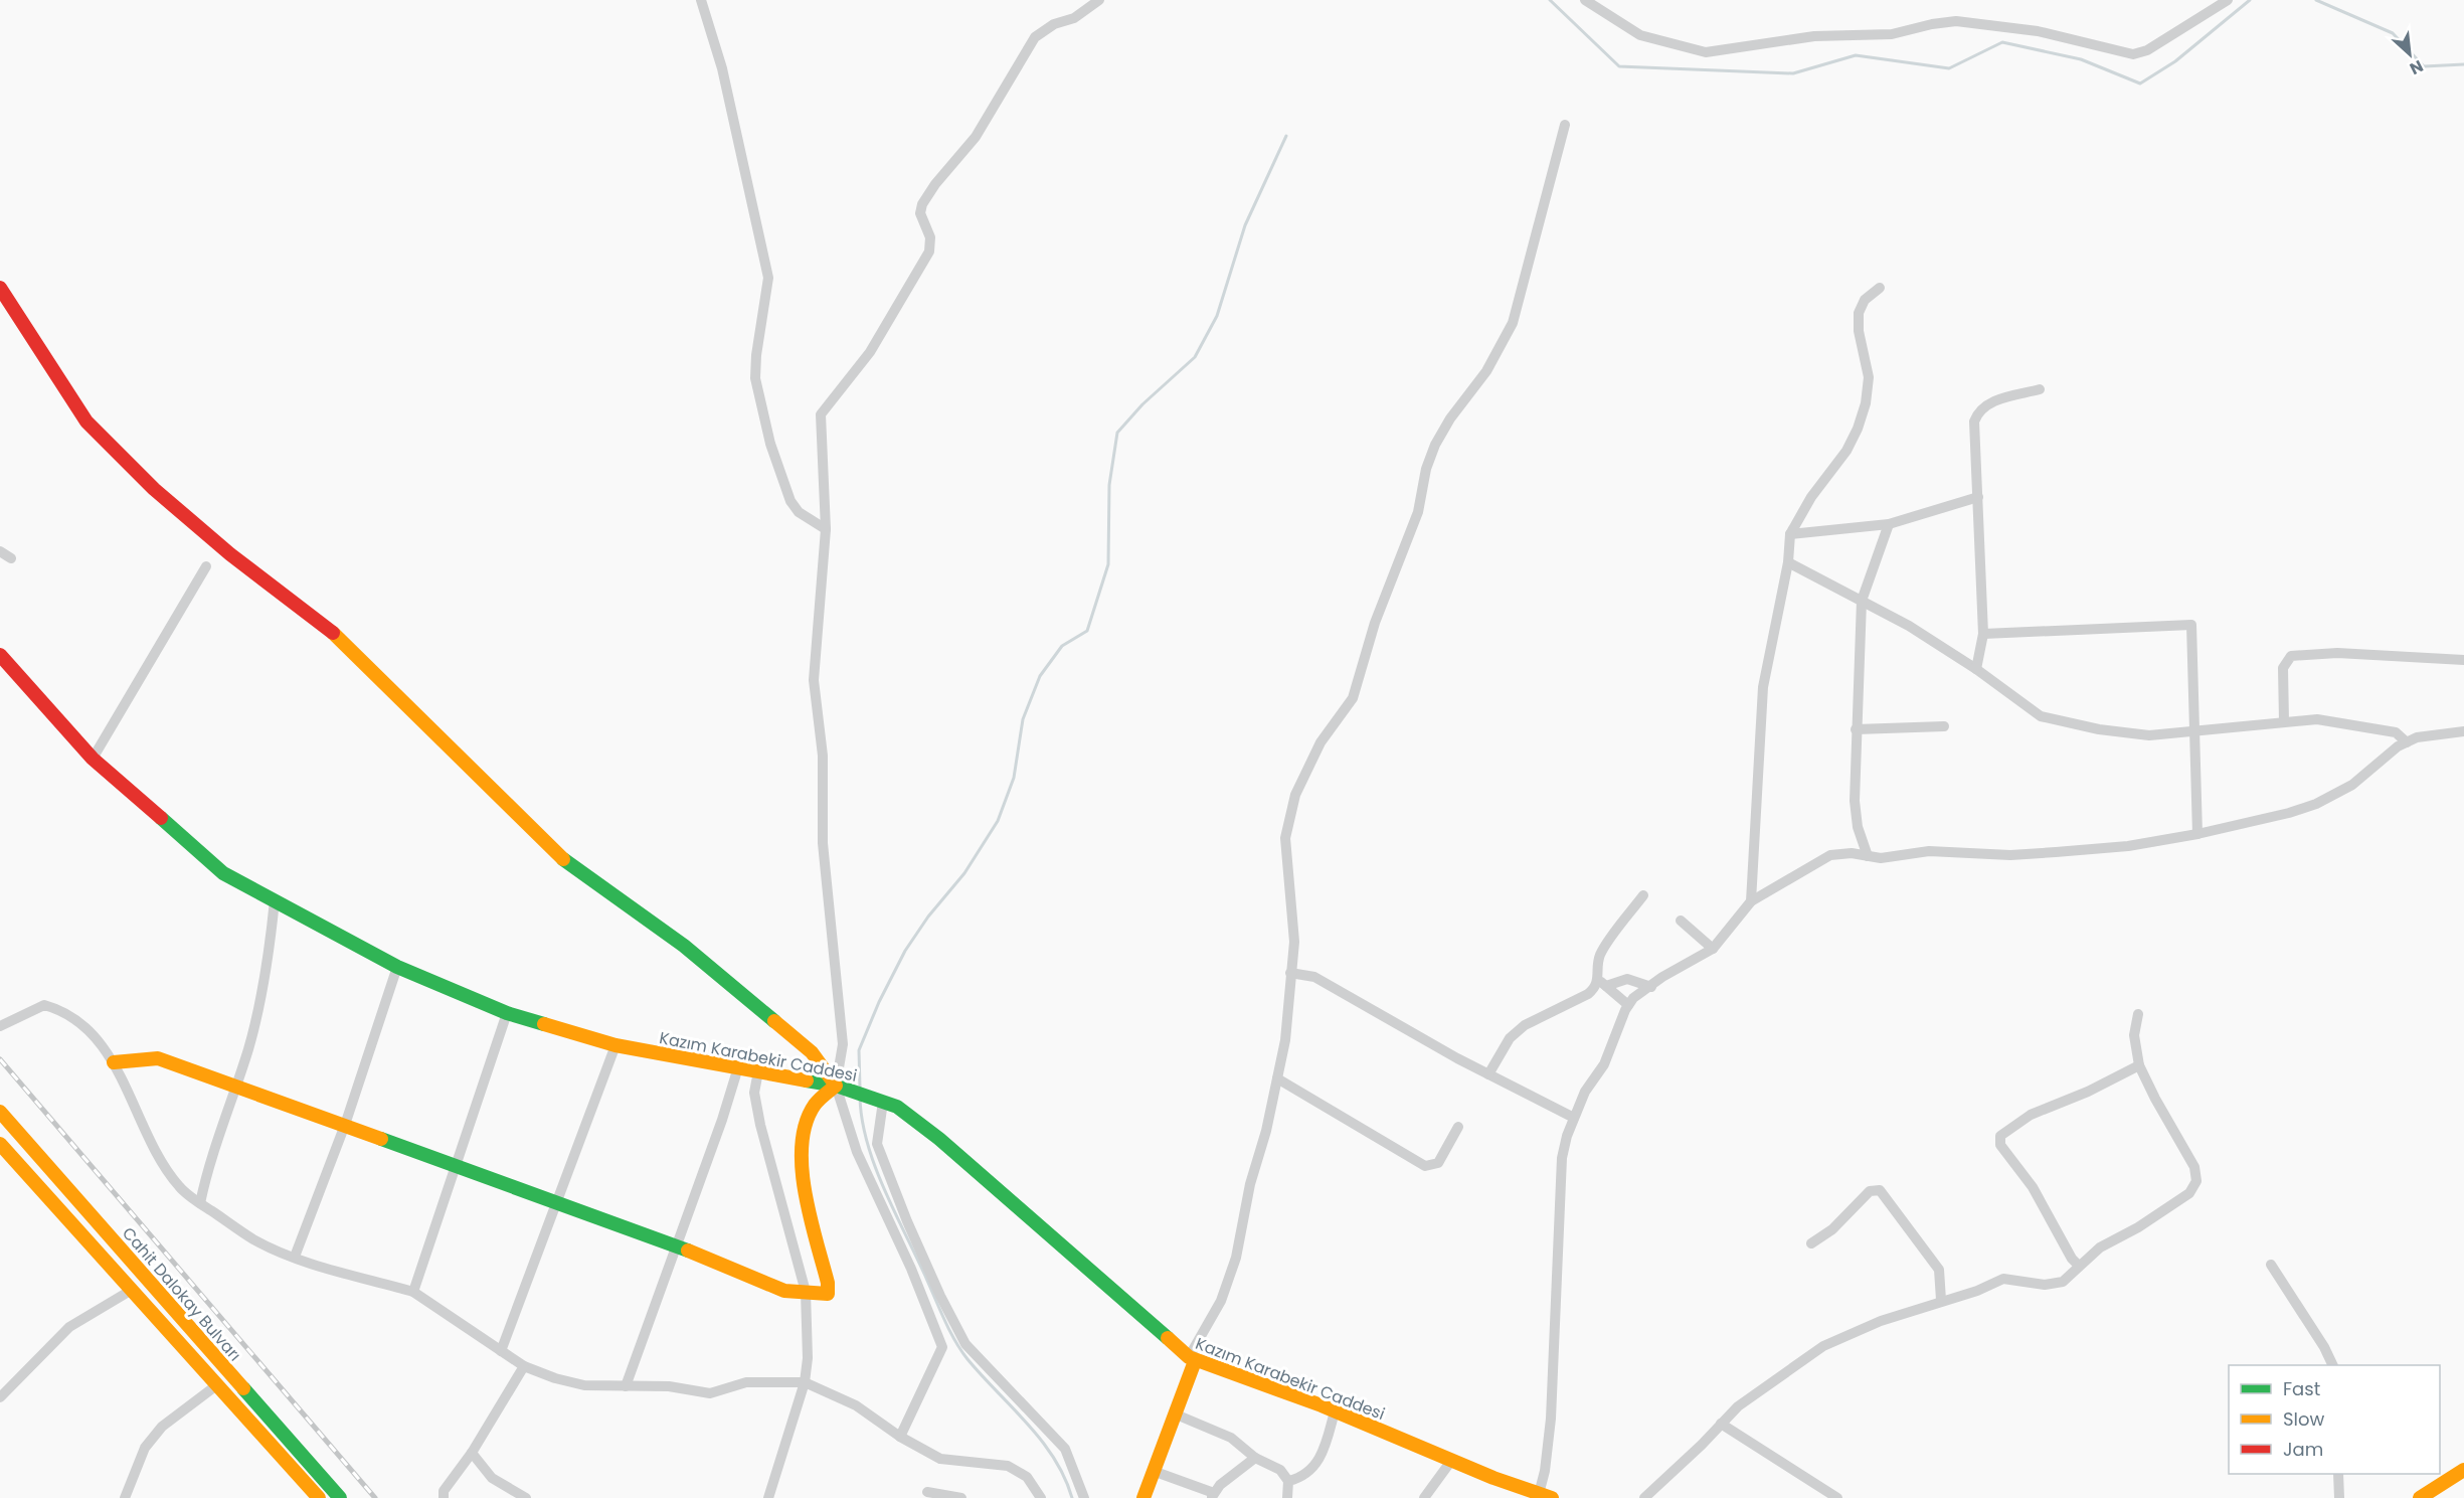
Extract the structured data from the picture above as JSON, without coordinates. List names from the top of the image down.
{
  "streets": {
    "street": ["Kazım Karabekir Caddesi", "Cahit Dalokay Bulvarı"]
  },
  "legend": ["Fast", "Slow", "Jam"],
  "north": "bottom right"
}
